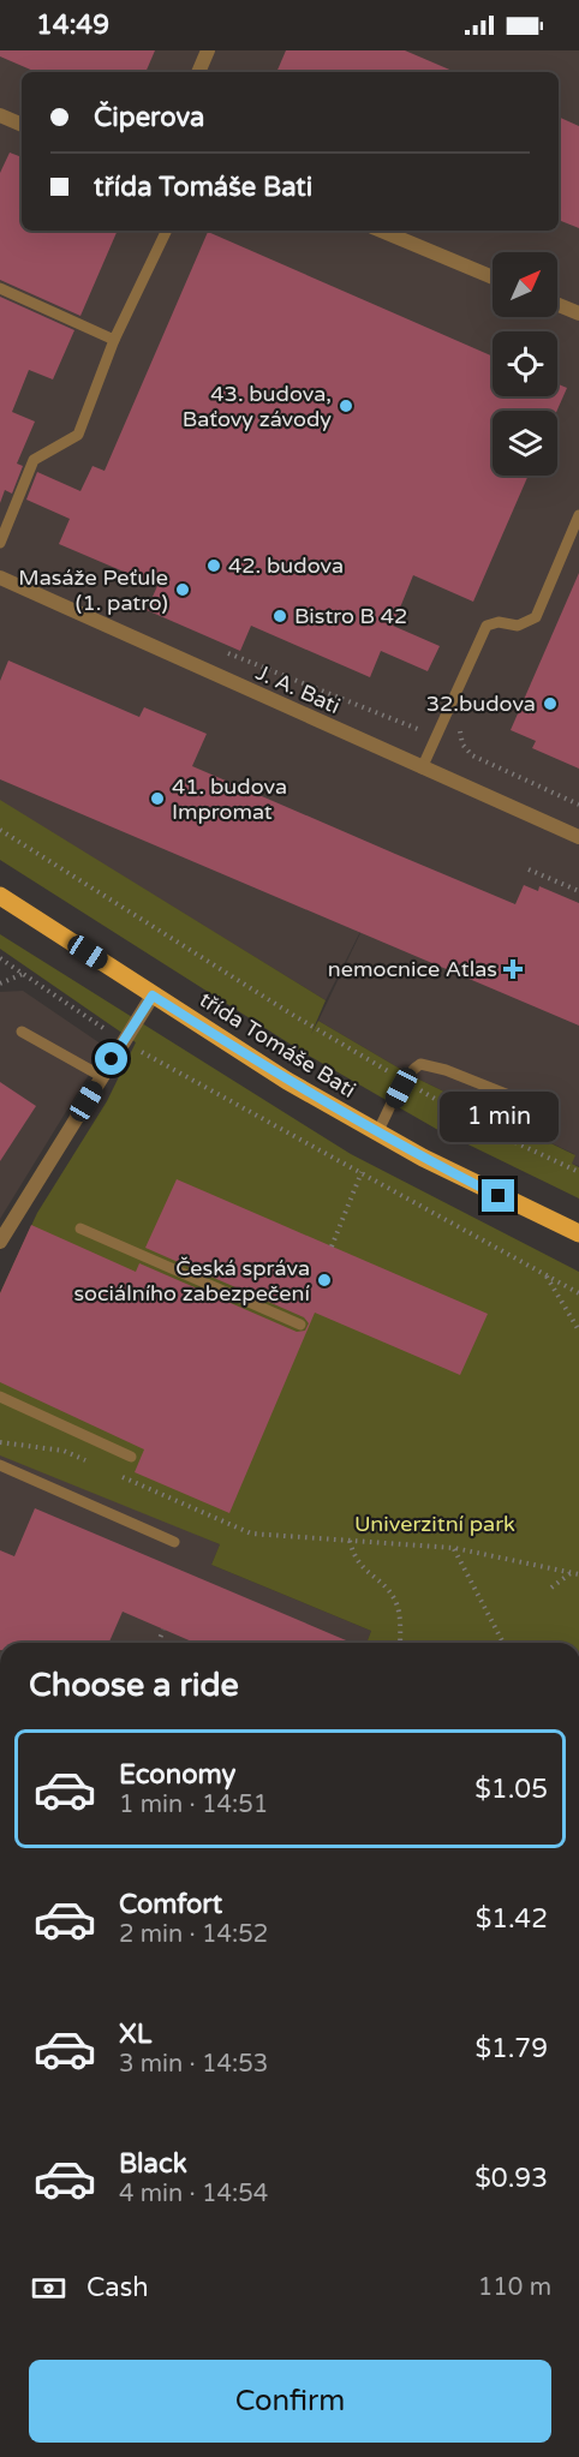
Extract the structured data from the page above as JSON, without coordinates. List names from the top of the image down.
{
  "streets": {
    "main road": ["třída Tomáše Bati"],
    "street": ["J. A. Bati"]
  },
  "parks": ["Univerzitní park"],
  "places": {
    "other": [
      "43. budova, Baťovy závody",
      "42. budova",
      "Masáže Peťule (1. patro)",
      "Bistro B 42",
      "32.budova",
      "41. budova Impromat",
      "Česká správa sociálního zabezpečení"
    ],
    "health": ["nemocnice Atlas"]
  },
  "north": "top right",
  "page": {
    "status": "14:49",
    "banner": ["Čiperova", "třída Tomáše Bati"],
    "bubble": "1 min",
    "heading": "Choose a ride",
    "list": [
      {
        "name": "Economy",
        "note": "1 min · 14:51",
        "value": "$1.05"
      },
      {
        "name": "Comfort",
        "note": "2 min · 14:52",
        "value": "$1.42"
      },
      {
        "name": "XL",
        "note": "3 min · 14:53",
        "value": "$1.79"
      },
      {
        "name": "Black",
        "note": "4 min · 14:54",
        "value": "$0.93"
      }
    ],
    "pay": ["Cash", "110 m"],
    "buttons": "Confirm"
  }
}
